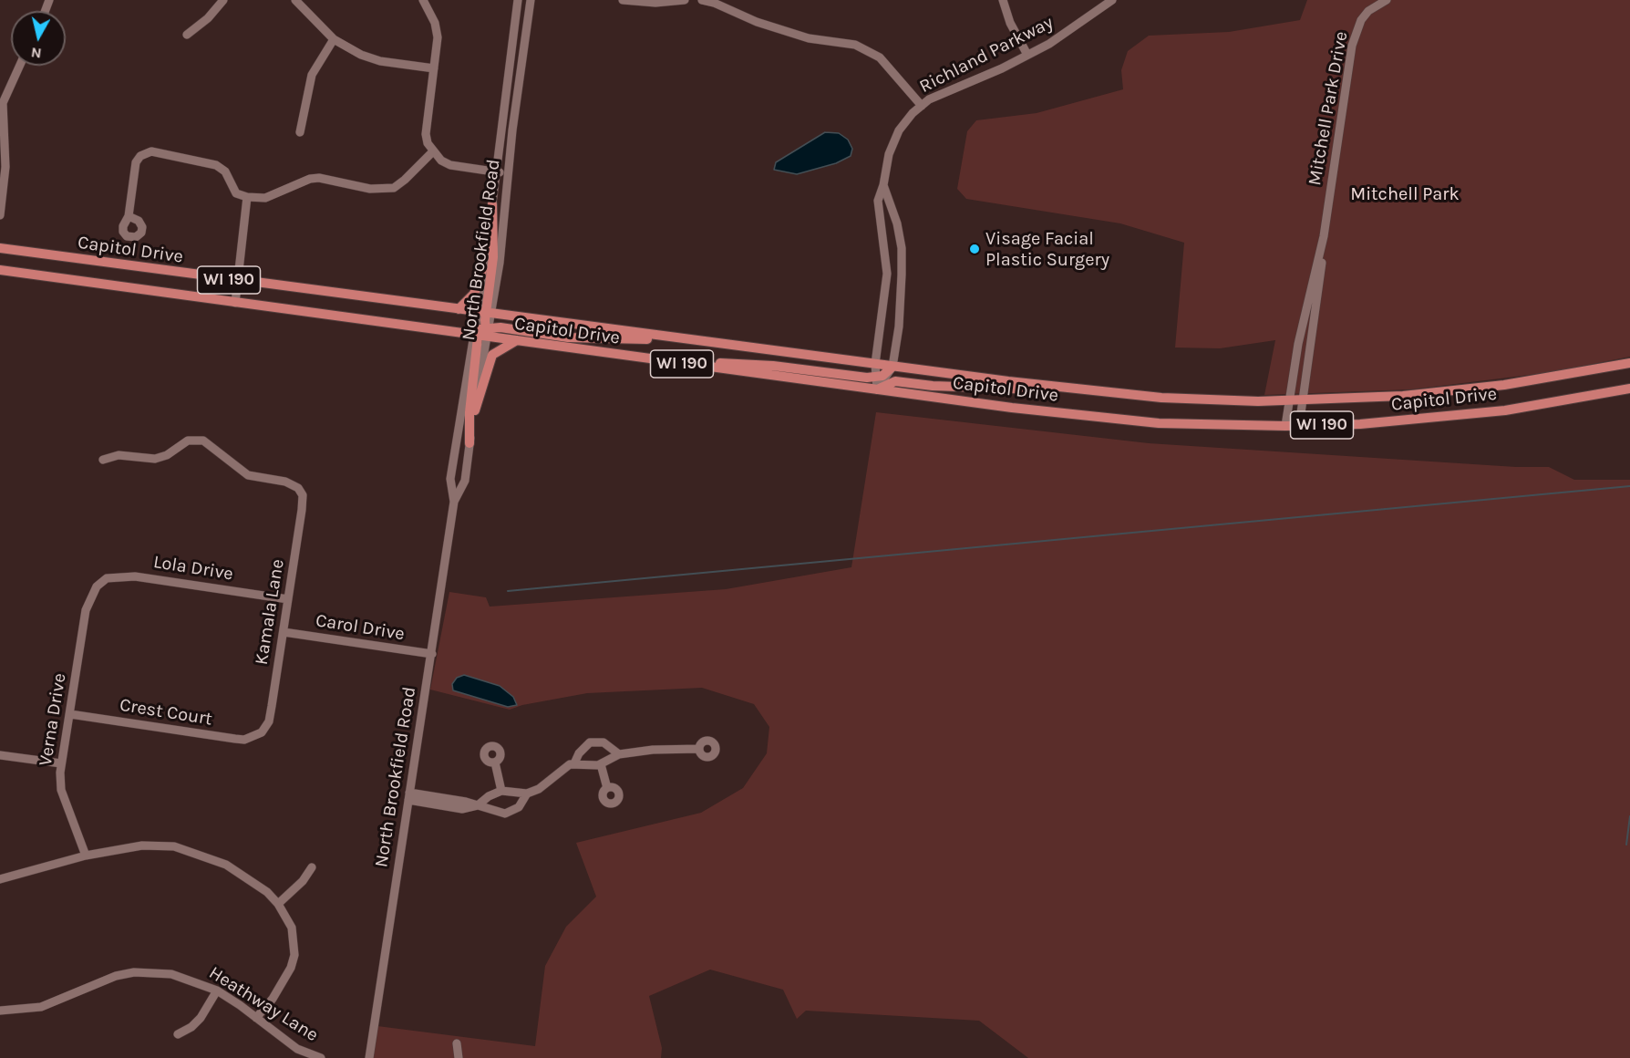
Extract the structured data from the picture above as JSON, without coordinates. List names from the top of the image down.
{
  "streets": {
    "main road": ["Capitol Drive", "WI 190"],
    "street": [
      "Richland Parkway",
      "Mitchell Park Drive",
      "North Brookfield Road",
      "Lola Drive",
      "Kamala Lane",
      "Carol Drive",
      "Crest Court",
      "Verna Drive",
      "Heathway Lane"
    ]
  },
  "crossings": [
    ["Richland Parkway", "Capitol Drive"],
    ["Richland Parkway", "WI 190"],
    ["Mitchell Park Drive", "Capitol Drive"],
    ["Capitol Drive", "North Brookfield Road"],
    ["Capitol Drive", "WI 190"],
    ["North Brookfield Road", "Carol Drive"],
    ["Lola Drive", "Kamala Lane"],
    ["Lola Drive", "Verna Drive"],
    ["Kamala Lane", "Carol Drive"],
    ["Kamala Lane", "Crest Court"],
    ["Crest Court", "Verna Drive"]
  ],
  "parks": ["Mitchell Park"],
  "places": ["Visage Facial Plastic Surgery"],
  "north": "bottom"
}
